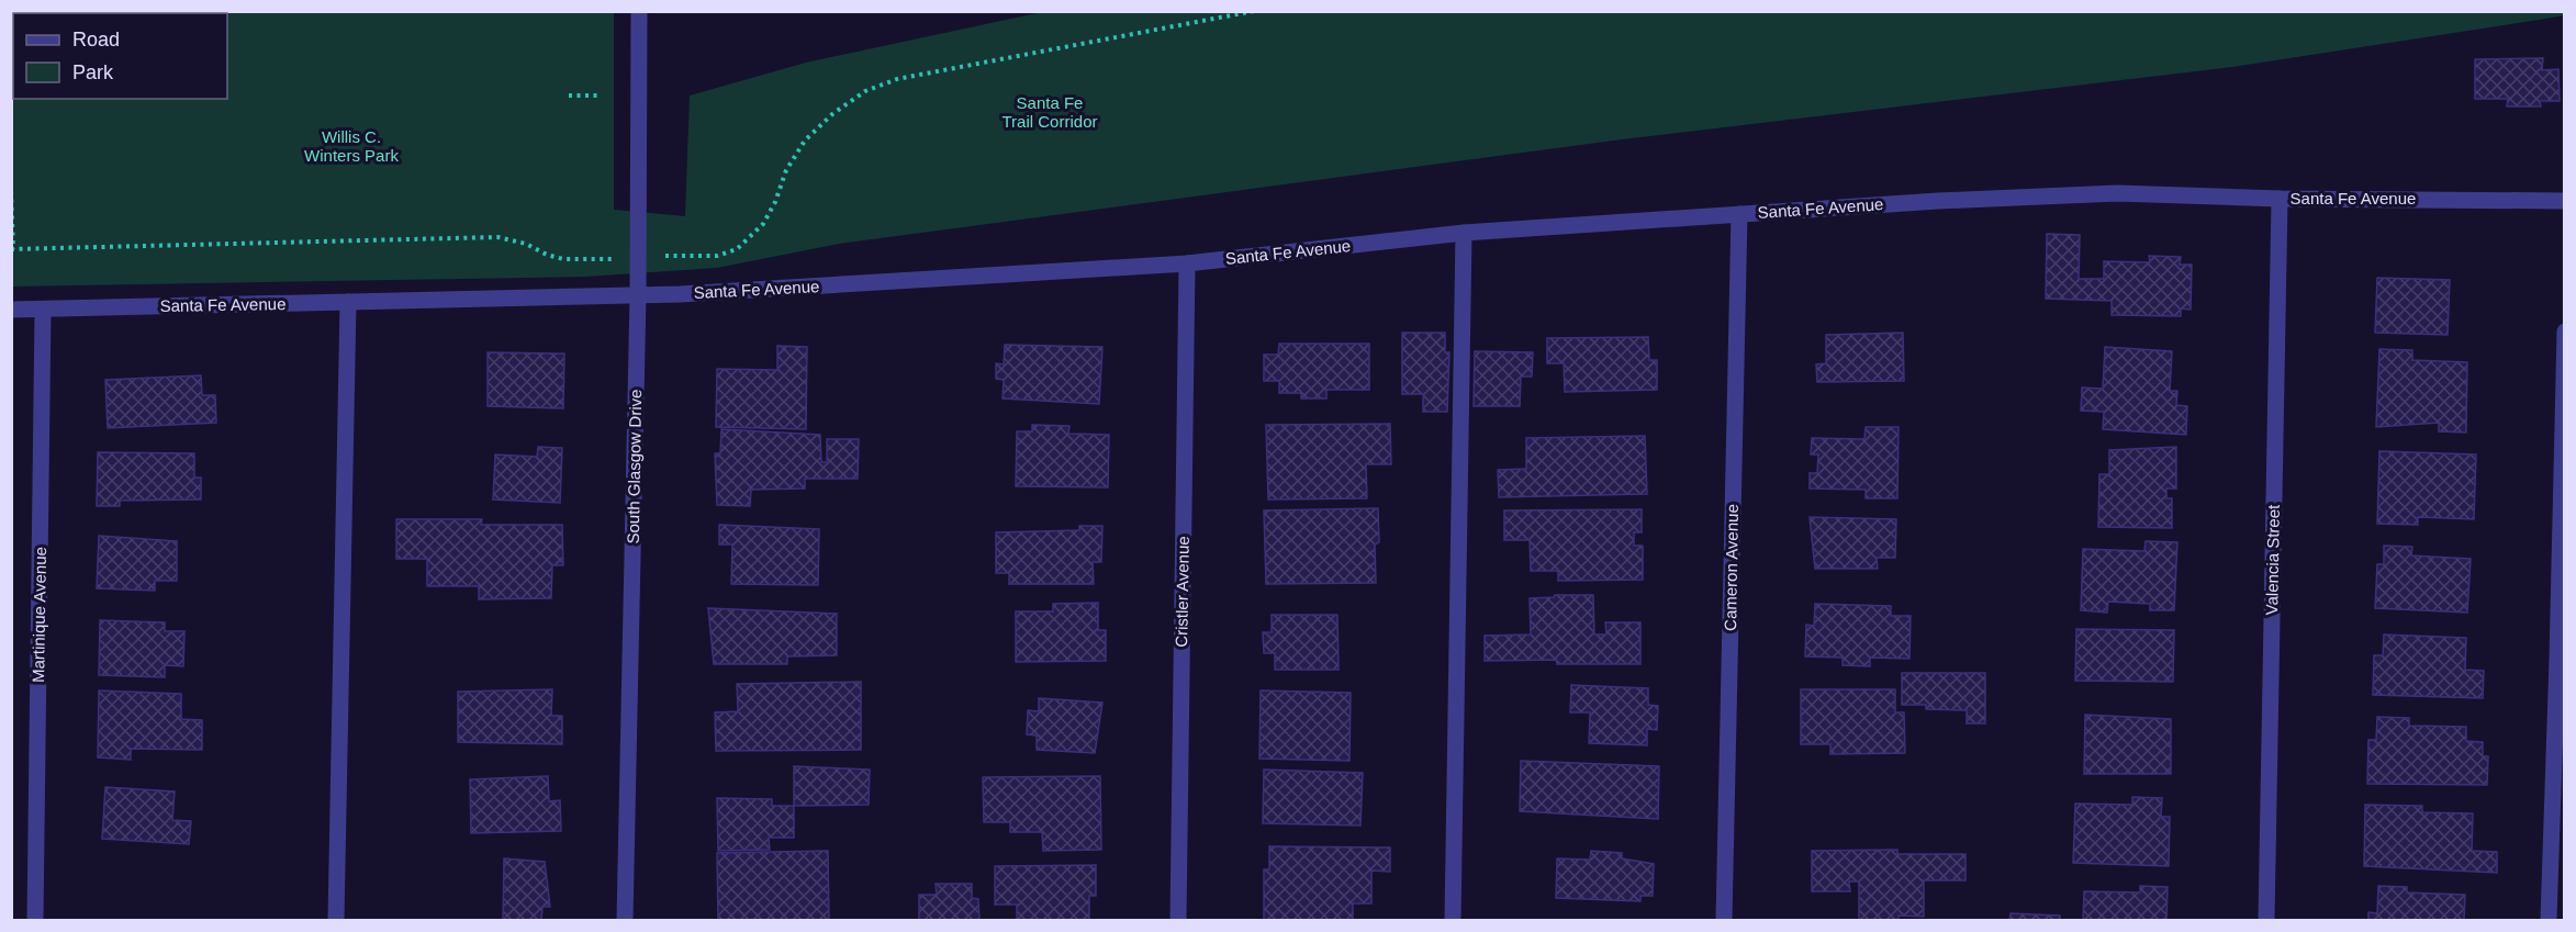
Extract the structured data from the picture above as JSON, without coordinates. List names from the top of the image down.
{
  "streets": {
    "street": [
      "Santa Fe Avenue",
      "South Glasgow Drive",
      "Valencia Street",
      "Cameron Avenue",
      "Cristler Avenue",
      "Martinique Avenue"
    ]
  },
  "crossings": [
    ["Santa Fe Avenue", "South Glasgow Drive"],
    ["Santa Fe Avenue", "Valencia Street"],
    ["Santa Fe Avenue", "Cameron Avenue"],
    ["Santa Fe Avenue", "Cristler Avenue"],
    ["Santa Fe Avenue", "Martinique Avenue"]
  ],
  "parks": ["Santa Fe Trail Corridor", "Willis C. Winters Park"],
  "legend": ["Road", "Park"]
}
